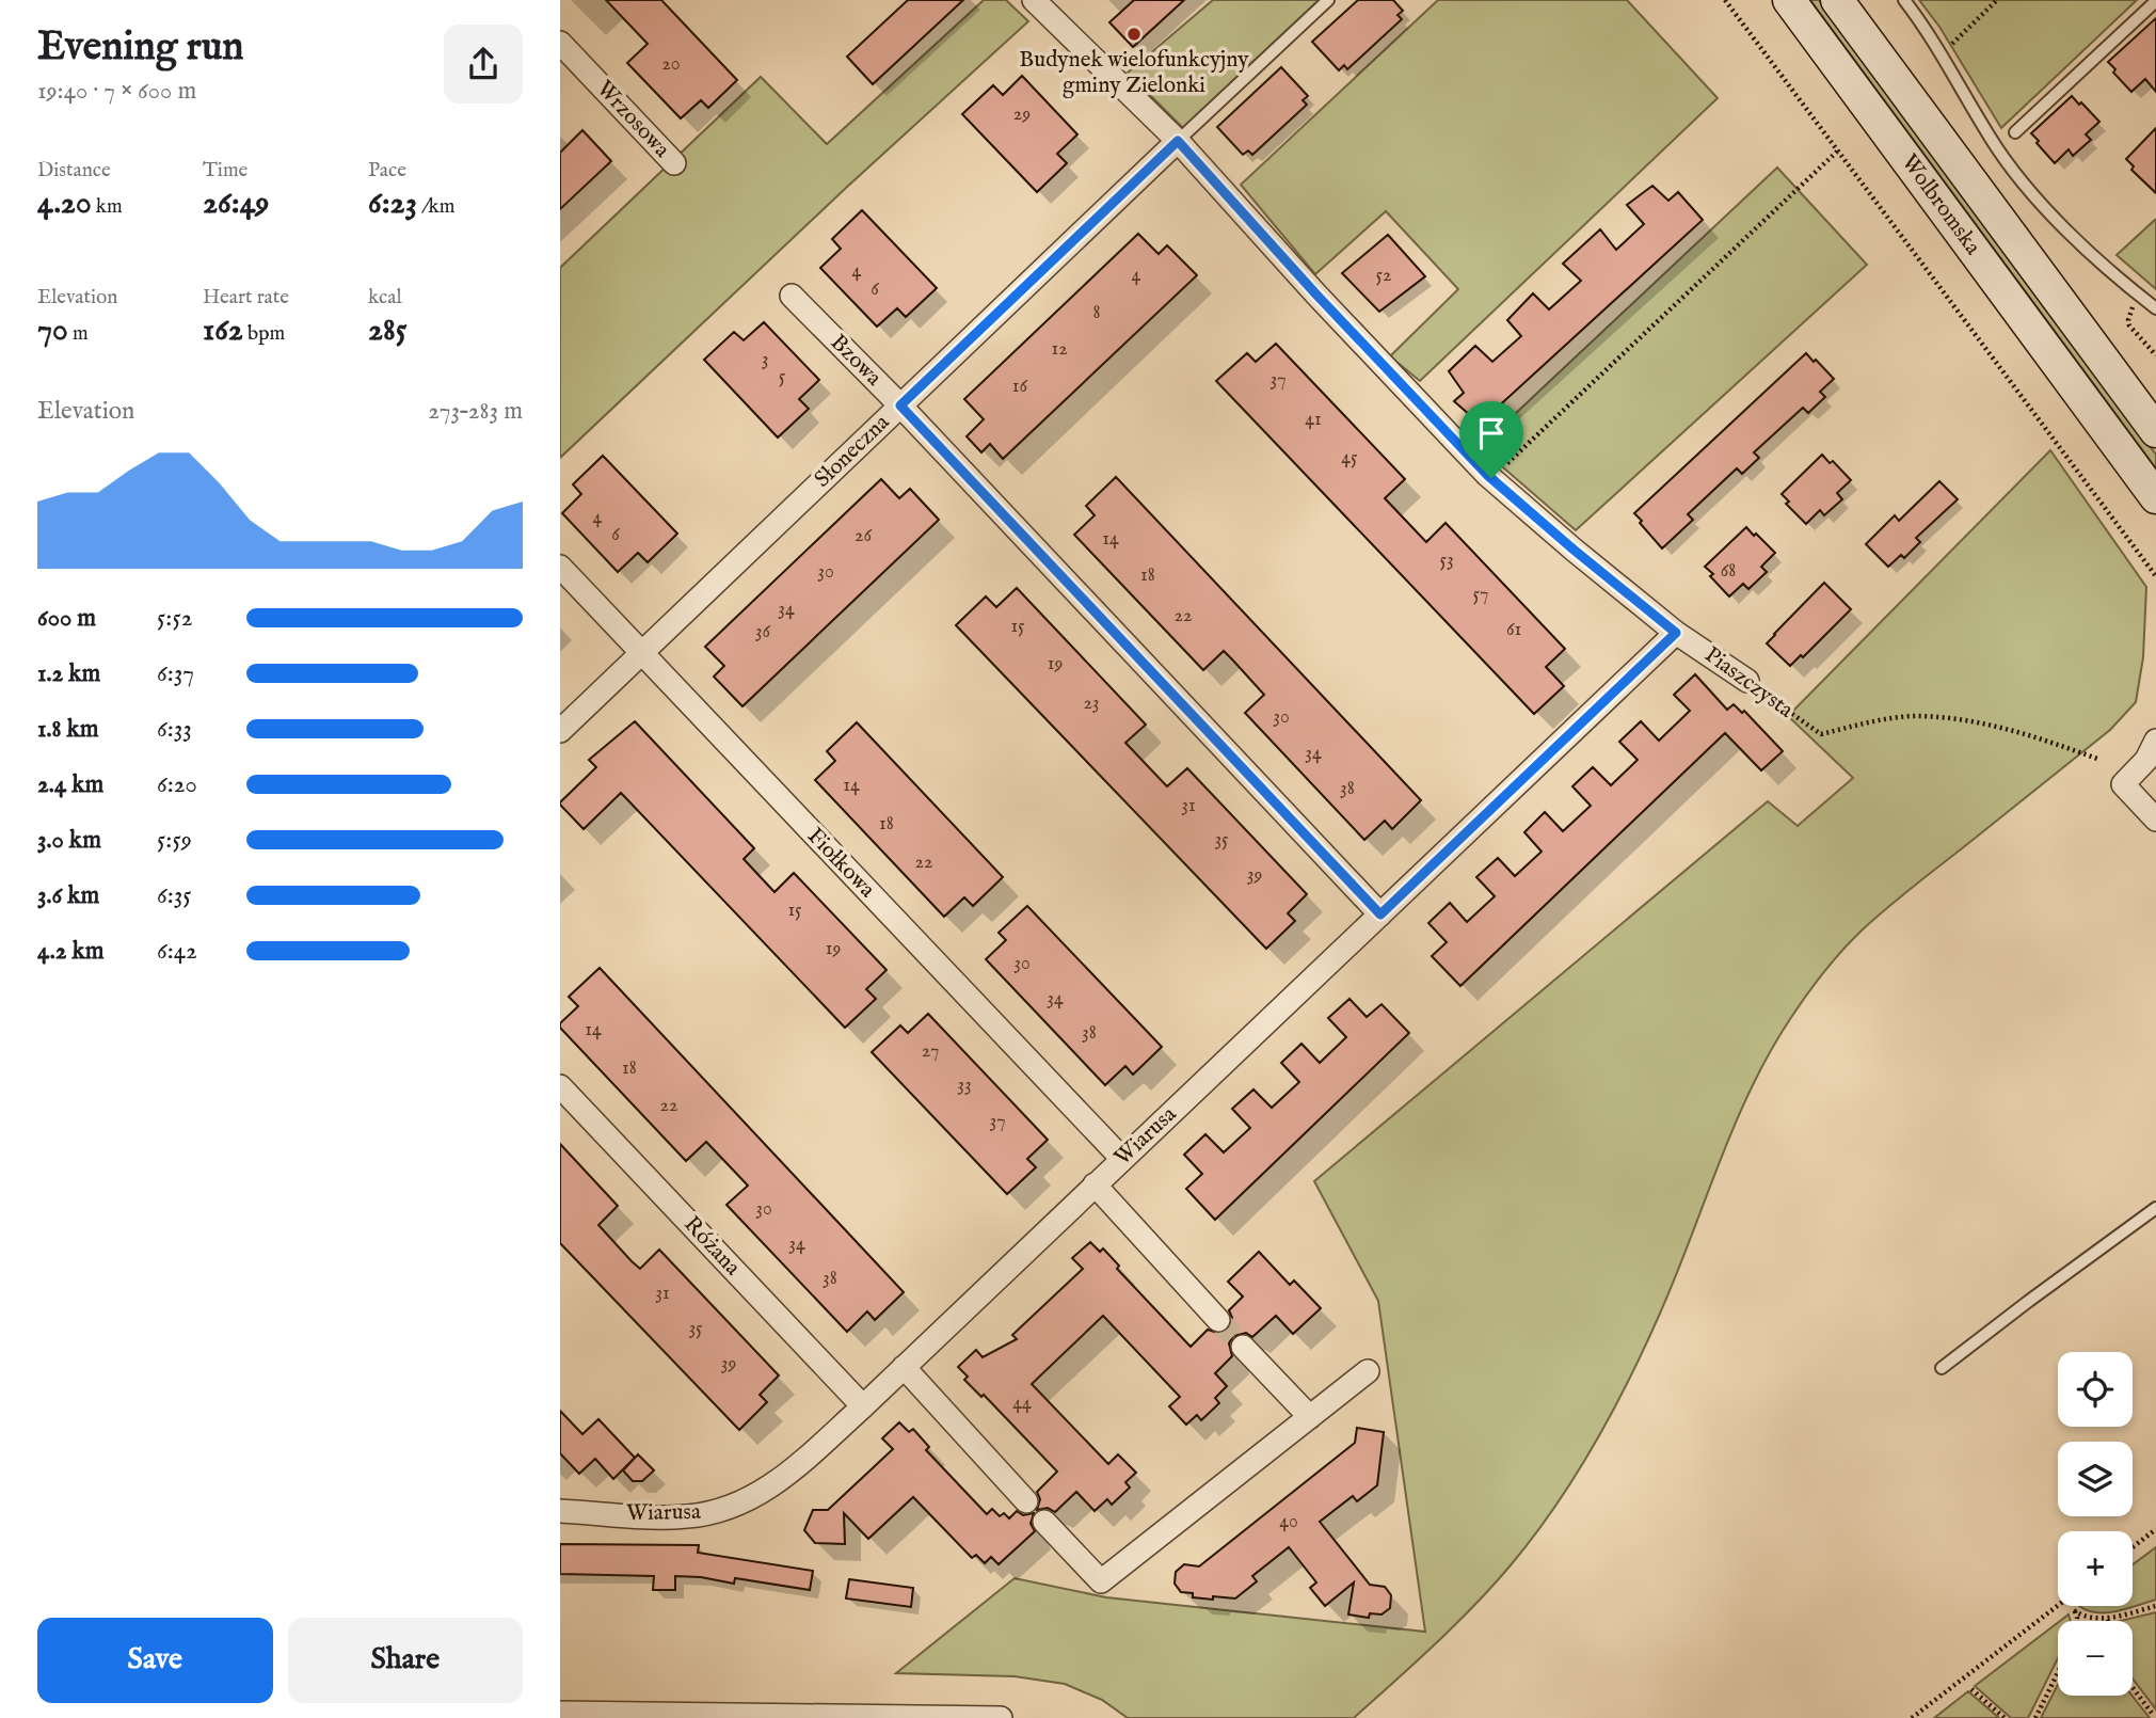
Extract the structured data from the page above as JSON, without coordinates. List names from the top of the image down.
{
  "streets": {
    "main road": ["Wolbromska"],
    "street": [
      "Wrzosowa",
      "Bzowa",
      "Słoneczna",
      "Piaszczysta",
      "Fiołkowa",
      "Wiarusa",
      "Różana"
    ]
  },
  "crossings": [
    ["Bzowa", "Słoneczna"],
    ["Bzowa", "Wiarusa"],
    ["Słoneczna", "Piaszczysta"],
    ["Słoneczna", "Fiołkowa"],
    ["Piaszczysta", "Wiarusa"],
    ["Fiołkowa", "Wiarusa"],
    ["Wiarusa", "Różana"]
  ],
  "places": ["Budynek wielofunkcyjny gminy Zielonki"],
  "house_numbers": [
    "20",
    "29",
    "4",
    "4",
    "52",
    "6",
    "8",
    "12",
    "3",
    "5",
    "37",
    "16",
    "41",
    "45",
    "4",
    "6",
    "26",
    "14",
    "53",
    "68",
    "30",
    "18",
    "57",
    "34",
    "22",
    "15",
    "61",
    "36",
    "19",
    "23",
    "30",
    "34",
    "14",
    "38",
    "31",
    "18",
    "35",
    "22",
    "39",
    "15",
    "19",
    "30",
    "34",
    "14",
    "38",
    "27",
    "18",
    "33",
    "22",
    "37",
    "30",
    "34",
    "38",
    "31",
    "35",
    "39",
    "44",
    "40"
  ],
  "page": {
    "heading": ["Evening run", "19:40 · 7 × 600 m"],
    "stats": [
      ["Distance", "4.20 km"],
      ["Time", "26:49"],
      ["Pace", "6:23 /km"],
      ["Elevation", "70 m"],
      ["Heart rate", "162 bpm"],
      ["kcal", "285"]
    ],
    "chart": ["Elevation", "273–283 m"],
    "list": [
      {
        "name": "600 m",
        "note": "5:52"
      },
      {
        "name": "1.2 km",
        "note": "6:37"
      },
      {
        "name": "1.8 km",
        "note": "6:33"
      },
      {
        "name": "2.4 km",
        "note": "6:20"
      },
      {
        "name": "3.0 km",
        "note": "5:59"
      },
      {
        "name": "3.6 km",
        "note": "6:35"
      },
      {
        "name": "4.2 km",
        "note": "6:42"
      }
    ],
    "map_buttons": ["+", "−"],
    "buttons": ["Save", "Share"]
  }
}
